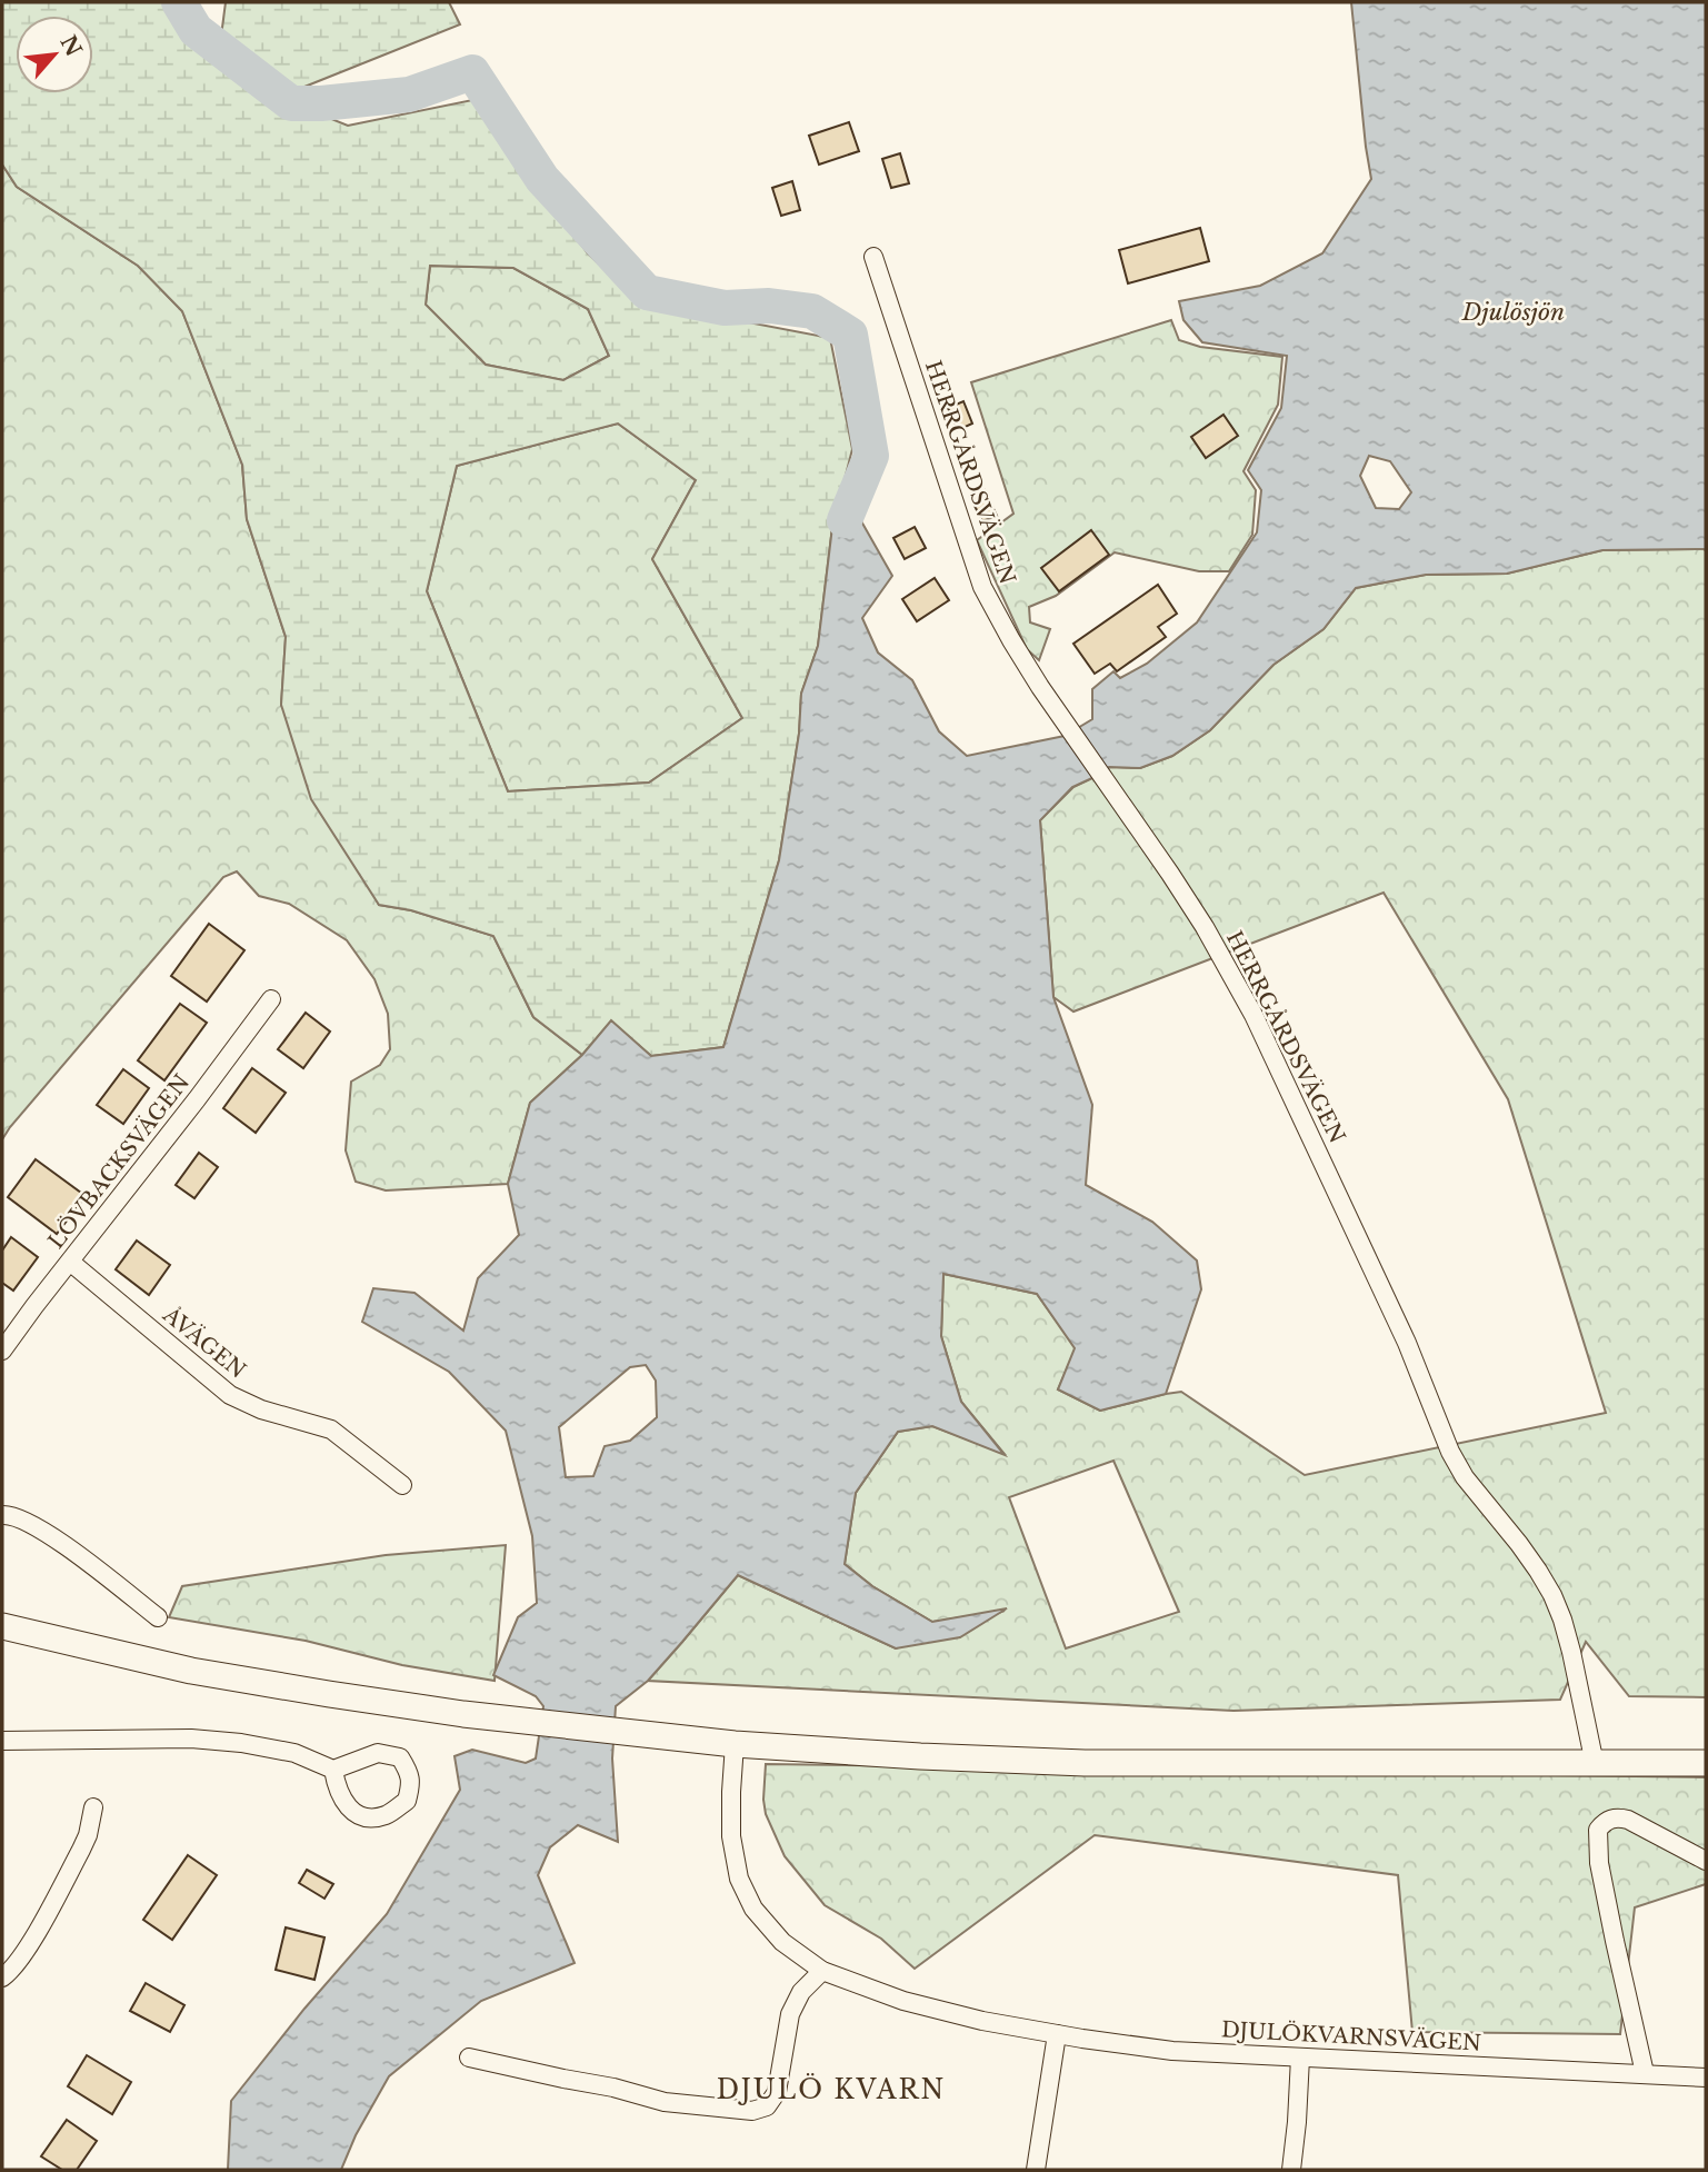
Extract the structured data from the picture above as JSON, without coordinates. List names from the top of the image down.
{
  "streets": {
    "street": [
      "HERRGÅRDSVÄGEN",
      "LÖVBACKSVÄGEN",
      "ÅVÄGEN",
      "DJULÖKVARNSVÄGEN"
    ]
  },
  "crossings": [
    ["LÖVBACKSVÄGEN", "ÅVÄGEN"]
  ],
  "districts": ["DJULÖ KVARN"],
  "water": ["Djulösjön"],
  "north": "top right"
}
